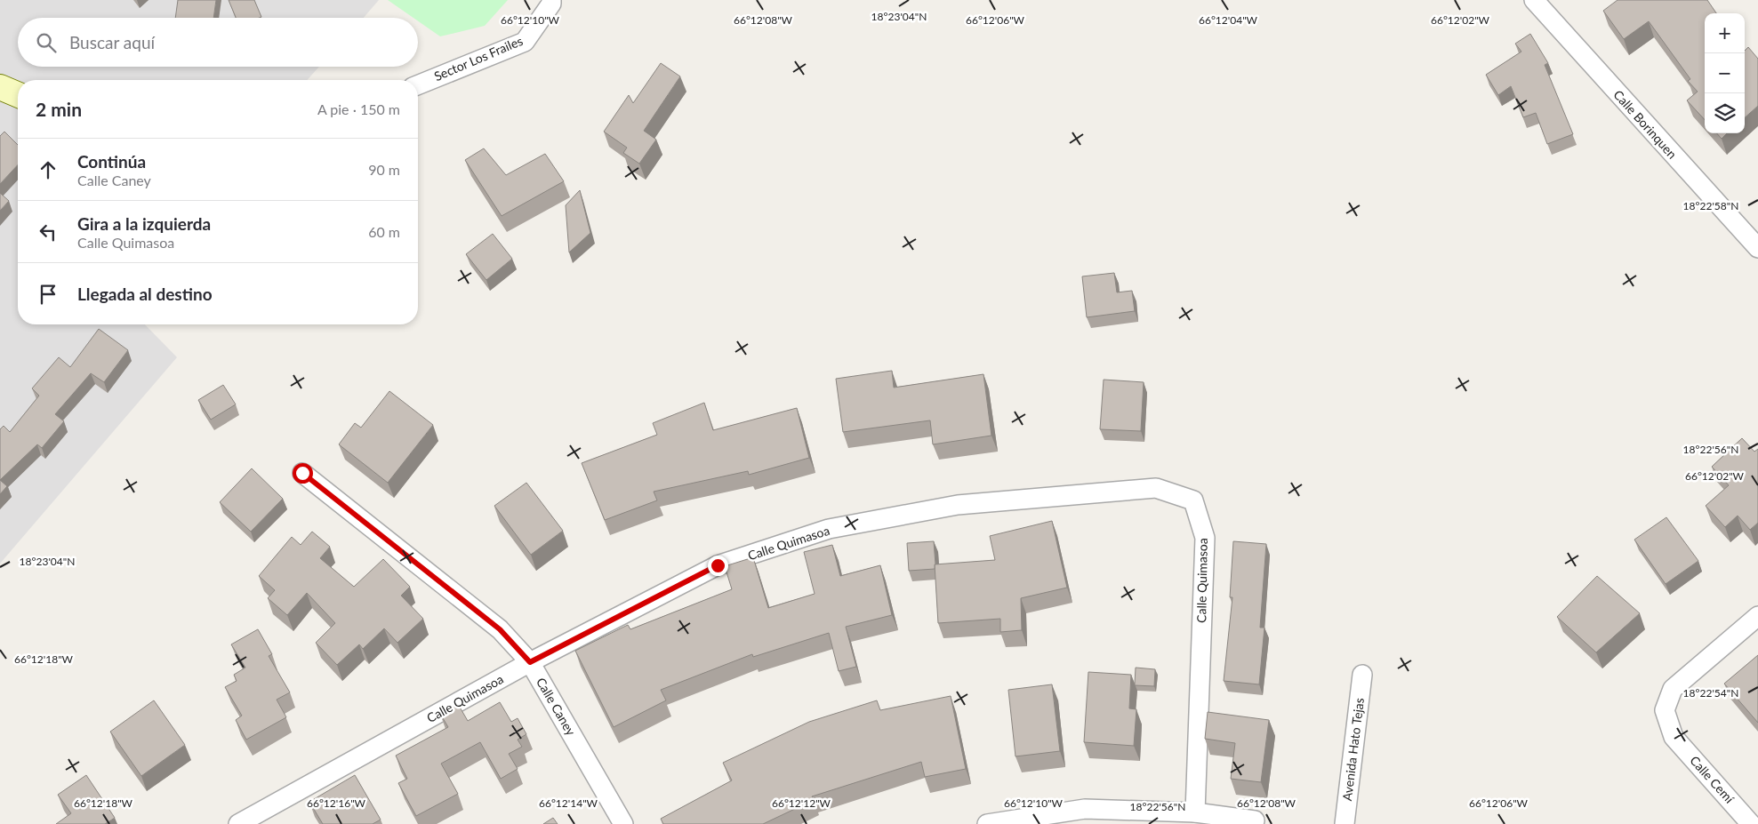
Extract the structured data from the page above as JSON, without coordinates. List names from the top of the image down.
{
  "streets": {
    "street": [
      "Sector Los Frailes",
      "Calle Borinquen",
      "Calle Quimasoa",
      "Calle Caney",
      "Avenida Hato Tejas",
      "Calle Cemí"
    ]
  },
  "crossings": [
    ["Calle Quimasoa", "Calle Caney"]
  ],
  "page": {
    "map_buttons": ["+", "−"],
    "search": "Buscar aquí",
    "heading": ["2 min", "A pie · 150 m"],
    "list": [
      ["Continúa", "Calle Caney", "90 m"],
      ["Gira a la izquierda", "Calle Quimasoa", "60 m"],
      "Llegada al destino"
    ]
  },
  "coordinates": [
    "18°23'04\"N",
    "66°12'10\"W",
    "66°12'08\"W",
    "66°12'06\"W",
    "66°12'04\"W",
    "66°12'02\"W",
    "18°22'58\"N",
    "18°22'56\"N",
    "66°12'18\"W",
    "18°22'54\"N",
    "66°12'16\"W",
    "66°12'14\"W",
    "66°12'12\"W"
  ]
}
